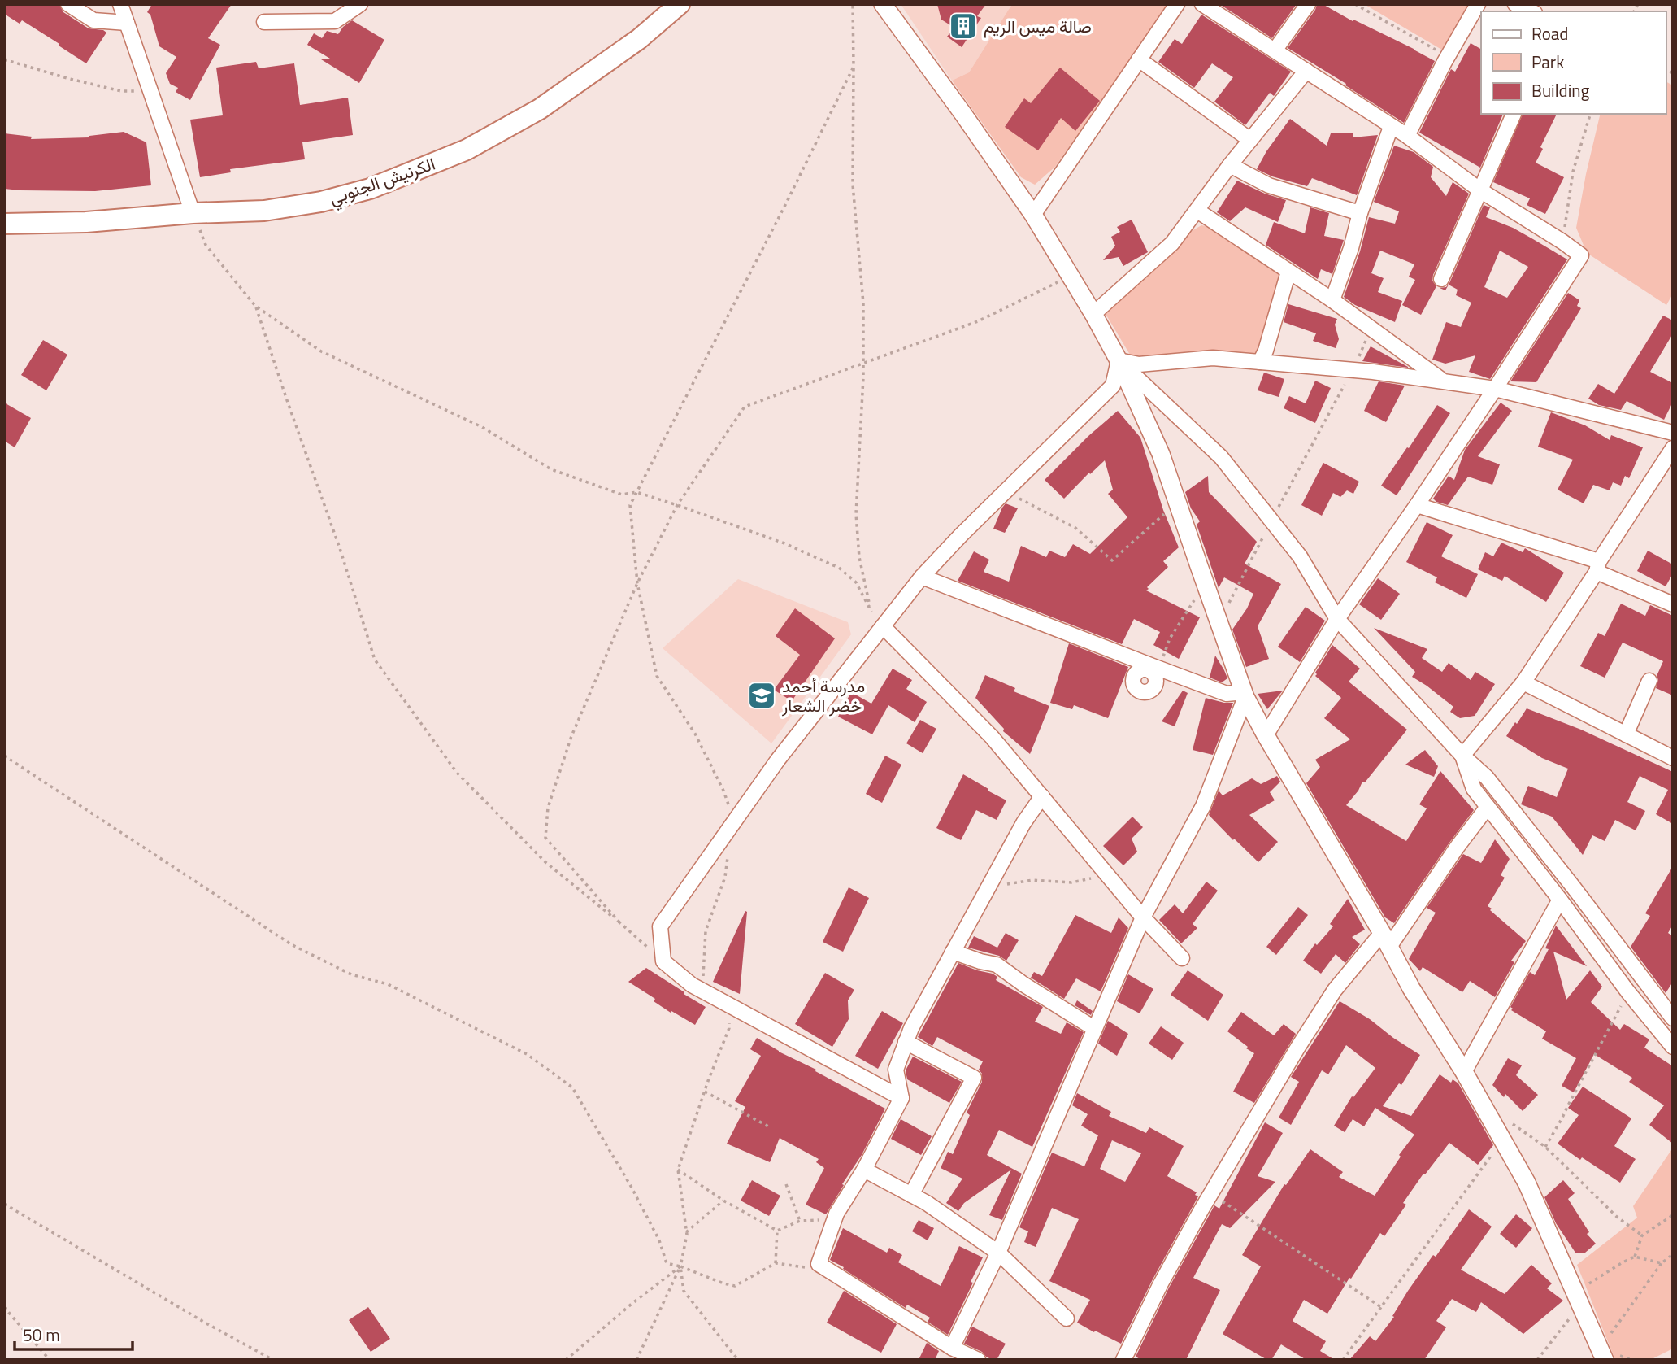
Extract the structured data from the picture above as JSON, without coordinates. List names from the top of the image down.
{
  "streets": {
    "main road": ["الكرنيش الجنوبي"]
  },
  "places": {
    "building": ["صالة ميس الريم"],
    "school or university": ["مدرسة أحمد خضر الشعار"]
  },
  "legend": ["Road", "Park", "Building"],
  "scale_bar": "50 m"
}
